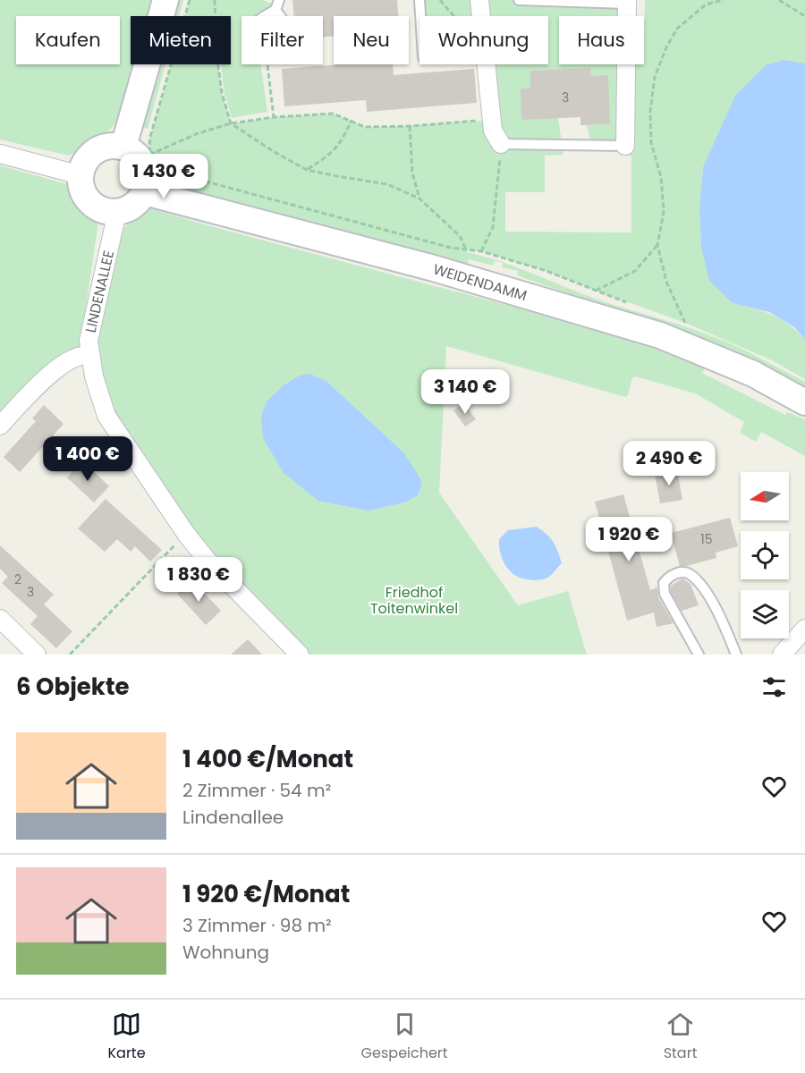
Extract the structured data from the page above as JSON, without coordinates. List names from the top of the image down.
{
  "streets": {
    "street": ["WEIDENDAMM", "LINDENALLEE"]
  },
  "crossings": [
    ["WEIDENDAMM", "LINDENALLEE"]
  ],
  "parks": ["Friedhof Toitenwinkel"],
  "house_numbers": [
    "3",
    "15",
    "2",
    "3"
  ],
  "north": "left",
  "page": {
    "chip": [
      "Kaufen",
      "Mieten",
      "Filter",
      "Neu",
      "Wohnung",
      "Haus"
    ],
    "price": [
      "1 430 €",
      "3 140 €",
      "1 400 €",
      "2 490 €",
      "1 920 €",
      "1 830 €"
    ],
    "heading": "6 Objekte",
    "list": [
      {
        "name": "1 400 €/Monat",
        "note": "2 Zimmer · 54 m² · Lindenallee"
      },
      {
        "name": "1 920 €/Monat",
        "note": "3 Zimmer · 98 m² · Wohnung"
      }
    ],
    "tabs": ["Karte", "Gespeichert", "Start"]
  }
}
